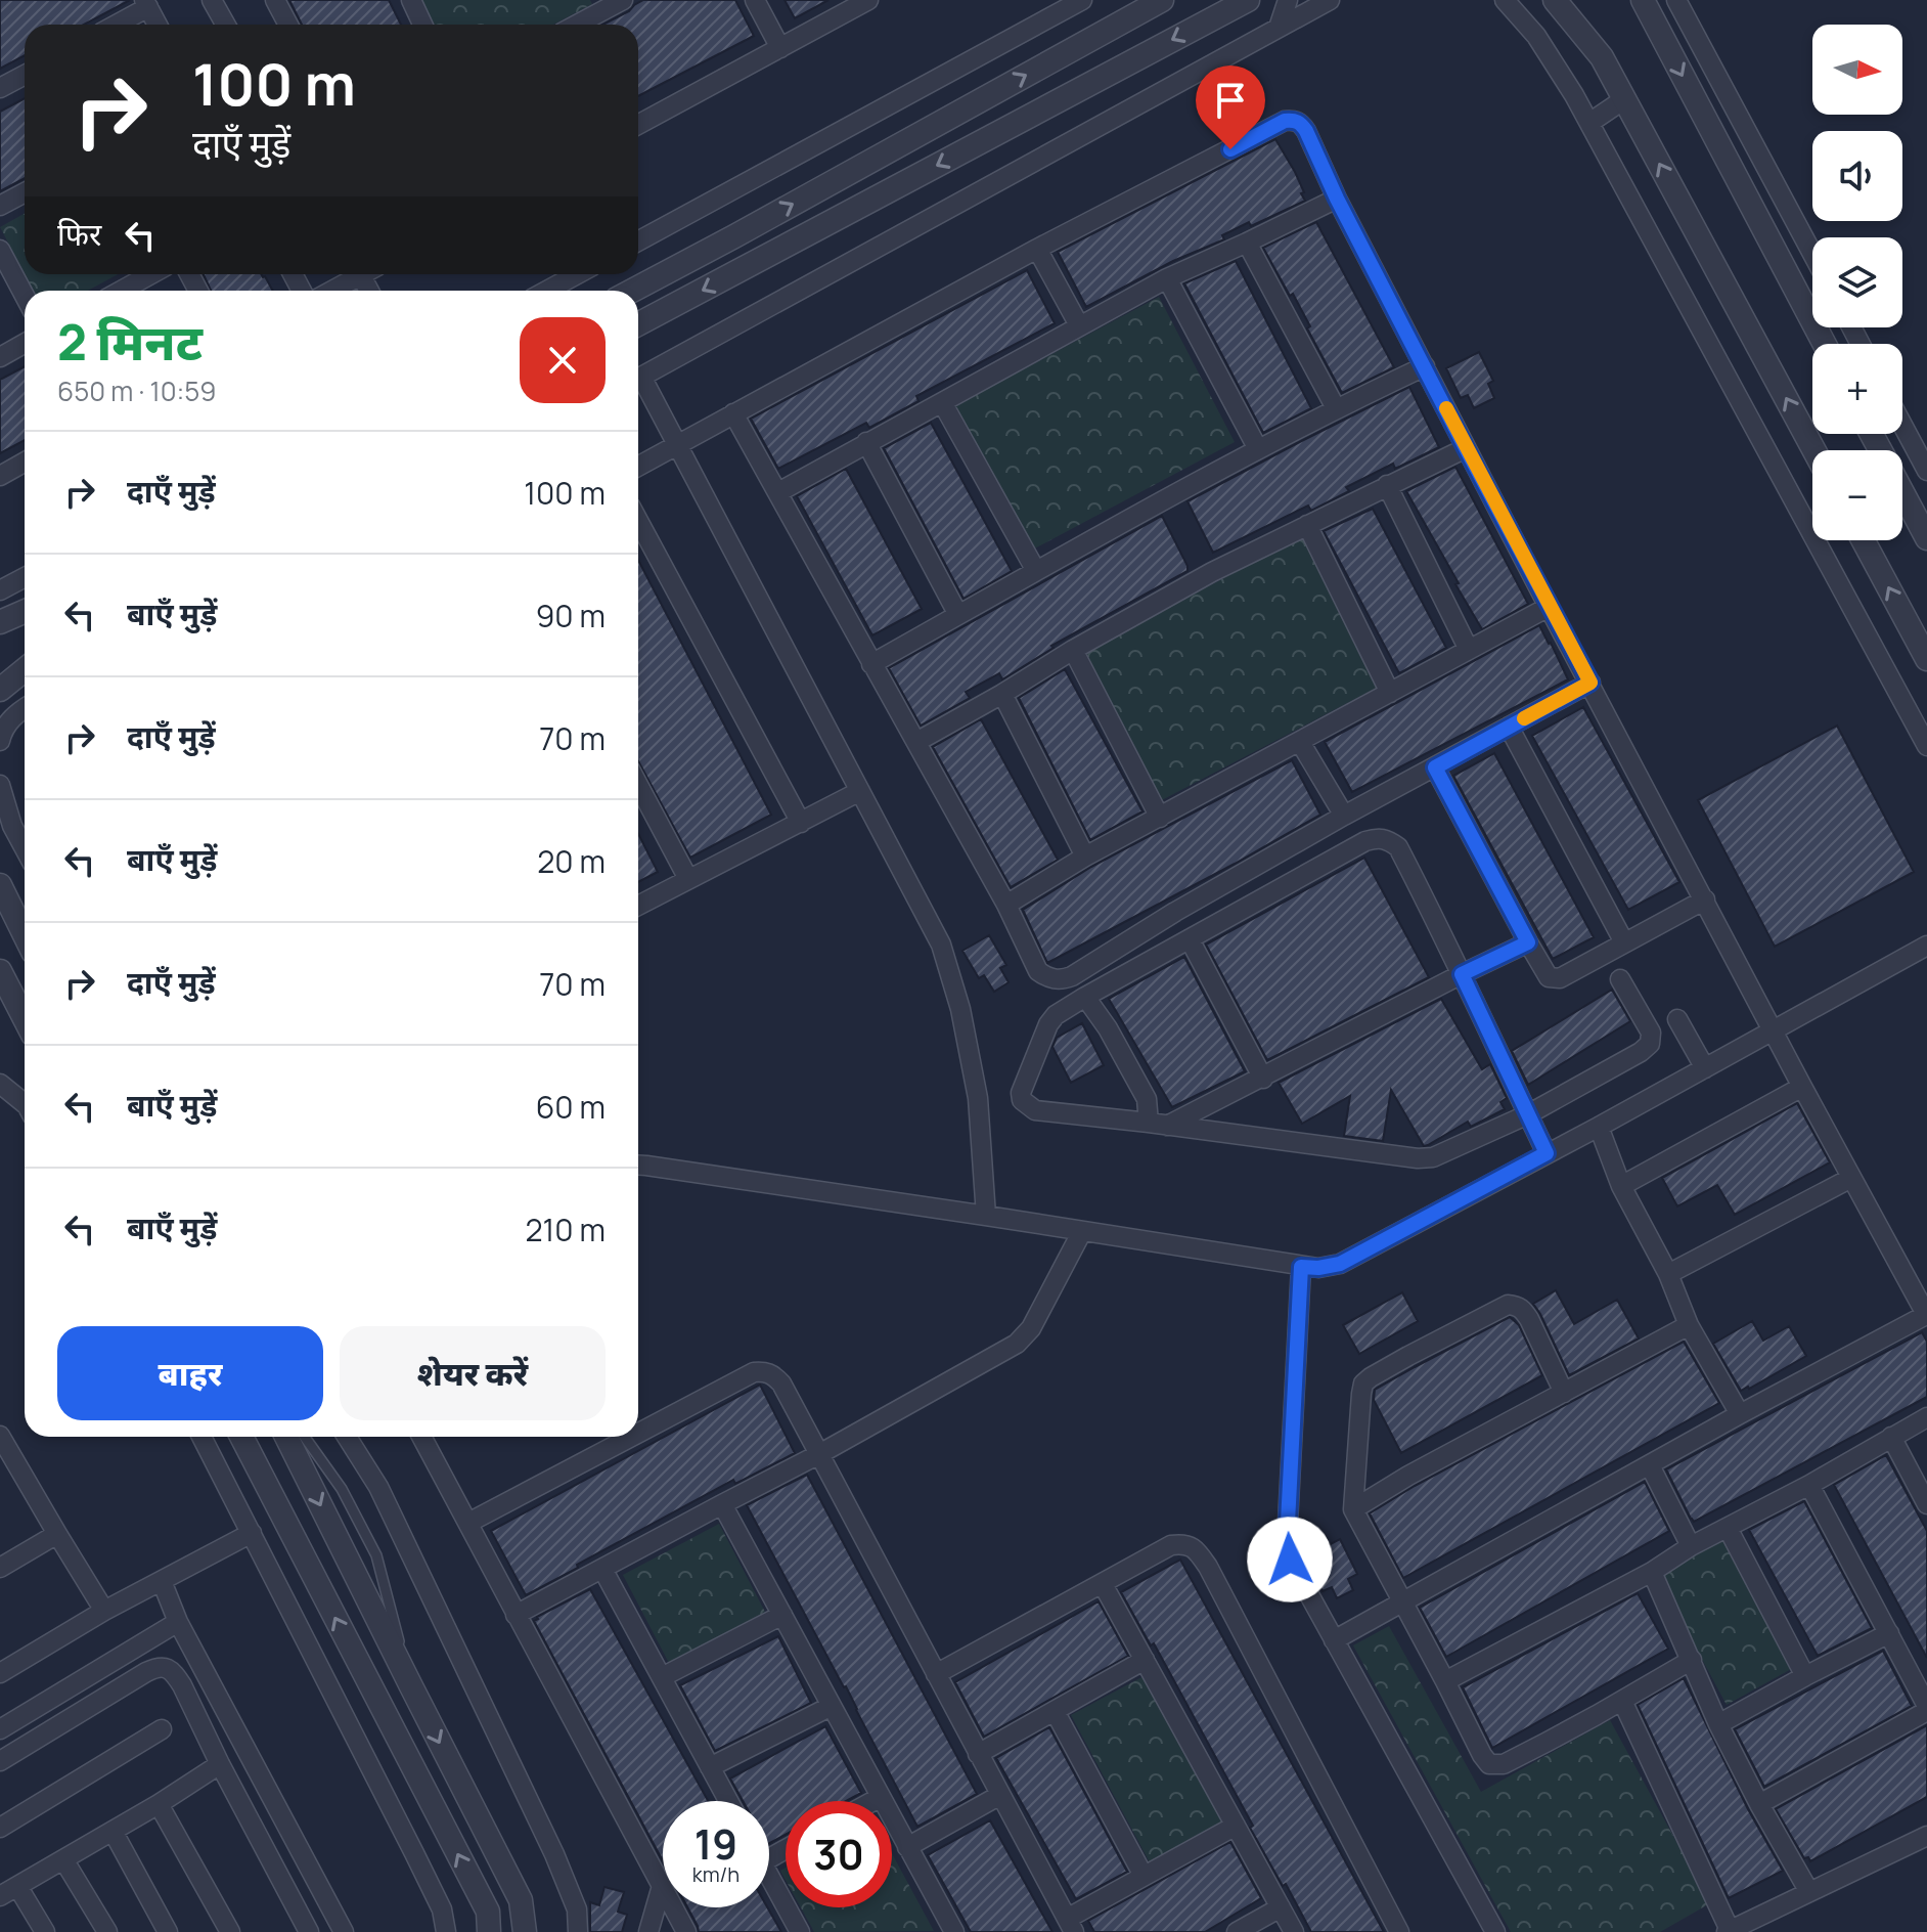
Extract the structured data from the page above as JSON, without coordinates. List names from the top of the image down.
{
  "north": "right",
  "page": {
    "map_buttons": ["+", "−"],
    "turn": ["100 m", "दाएँ मुड़ें"],
    "then": "फिर",
    "heading": ["2 मिनट", "650 m · 10:59"],
    "list": [
      {
        "name": "दाएँ मुड़ें",
        "value": "100 m"
      },
      {
        "name": "बाएँ मुड़ें",
        "value": "90 m"
      },
      {
        "name": "दाएँ मुड़ें",
        "value": "70 m"
      },
      {
        "name": "बाएँ मुड़ें",
        "value": "20 m"
      },
      {
        "name": "दाएँ मुड़ें",
        "value": "70 m"
      },
      {
        "name": "बाएँ मुड़ें",
        "value": "60 m"
      },
      {
        "name": "बाएँ मुड़ें",
        "value": "210 m"
      }
    ],
    "buttons": ["बाहर", "शेयर करें"],
    "speed": "19 km/h",
    "limit": "30"
  }
}
